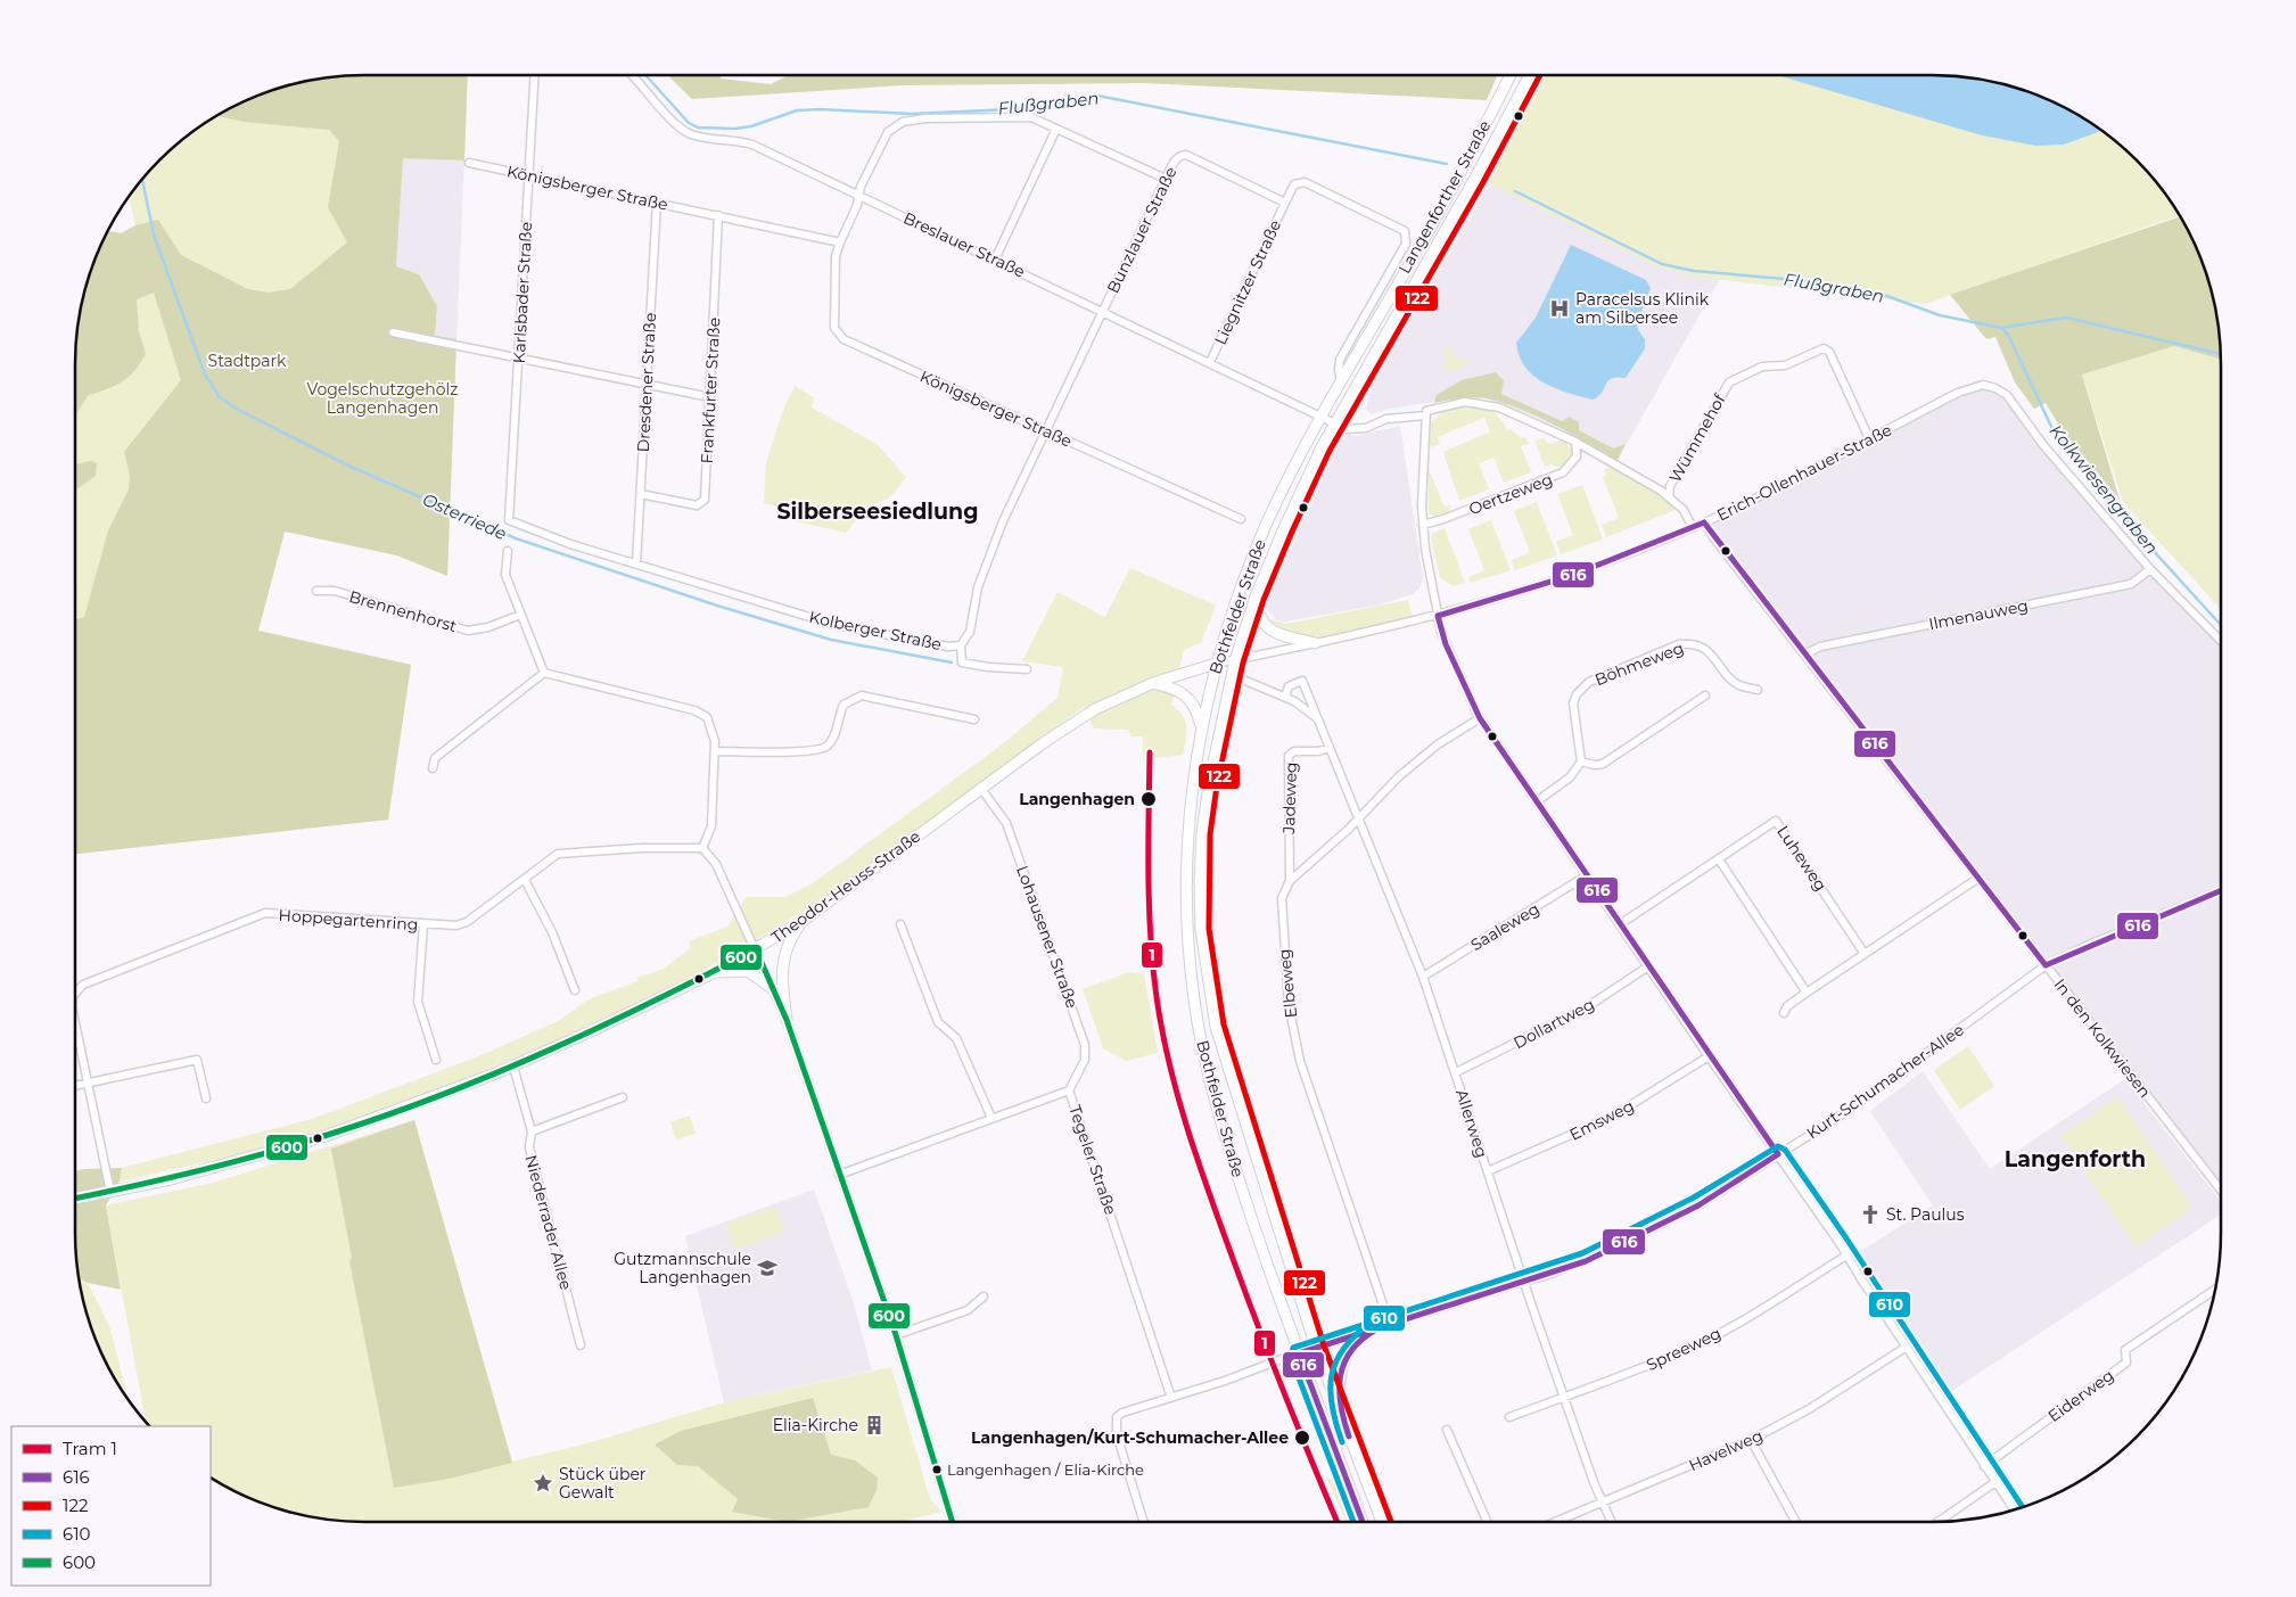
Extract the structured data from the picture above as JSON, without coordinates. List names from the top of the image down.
{
  "streets": {
    "main road": ["Langenforther Straße", "Bothfelder Straße", "Theodor-Heuss-Straße"],
    "street": [
      "Königsberger Straße",
      "Bunzlauer Straße",
      "Breslauer Straße",
      "Liegnitzer Straße",
      "Karlsbader Straße",
      "Dresdener Straße",
      "Frankfurter Straße",
      "Wümmehof",
      "Erich-Ollenhauer-Straße",
      "Oertzeweg",
      "Brennenhorst",
      "Ilmenauweg",
      "Kolberger Straße",
      "Böhmeweg",
      "Jadeweg",
      "Luheweg",
      "Hoppegartenring",
      "Saaleweg",
      "Lohausener Straße",
      "Elbeweg",
      "Dollartweg",
      "In den Kolkwiesen",
      "Kurt-Schumacher-Allee",
      "Emsweg",
      "Allerweg",
      "Tegeler Straße",
      "Niederrader Allee",
      "Spreeweg",
      "Eiderweg",
      "Havelweg"
    ]
  },
  "crossings": [
    ["Königsberger Straße", "Bunzlauer Straße"],
    ["Königsberger Straße", "Breslauer Straße"],
    ["Königsberger Straße", "Karlsbader Straße"],
    ["Königsberger Straße", "Dresdener Straße"],
    ["Königsberger Straße", "Frankfurter Straße"],
    ["Königsberger Straße", "Kolberger Straße"],
    ["Langenforther Straße", "Breslauer Straße"],
    ["Langenforther Straße", "Liegnitzer Straße"],
    ["Langenforther Straße", "Bothfelder Straße"],
    ["Bunzlauer Straße", "Breslauer Straße"],
    ["Bunzlauer Straße", "Liegnitzer Straße"],
    ["Bunzlauer Straße", "Kolberger Straße"],
    ["Breslauer Straße", "Liegnitzer Straße"],
    ["Breslauer Straße", "Bothfelder Straße"],
    ["Breslauer Straße", "Kolberger Straße"],
    ["Karlsbader Straße", "Kolberger Straße"],
    ["Dresdener Straße", "Frankfurter Straße"],
    ["Dresdener Straße", "Kolberger Straße"],
    ["Wümmehof", "Erich-Ollenhauer-Straße"],
    ["Wümmehof", "Oertzeweg"],
    ["Erich-Ollenhauer-Straße", "Bothfelder Straße"],
    ["Erich-Ollenhauer-Straße", "Ilmenauweg"],
    ["Erich-Ollenhauer-Straße", "Theodor-Heuss-Straße"],
    ["Erich-Ollenhauer-Straße", "In den Kolkwiesen"],
    ["Bothfelder Straße", "Theodor-Heuss-Straße"],
    ["Bothfelder Straße", "Kurt-Schumacher-Allee"],
    ["Ilmenauweg", "In den Kolkwiesen"],
    ["Jadeweg", "Elbeweg"],
    ["Jadeweg", "Allerweg"],
    ["Theodor-Heuss-Straße", "Hoppegartenring"],
    ["Theodor-Heuss-Straße", "Lohausener Straße"],
    ["Theodor-Heuss-Straße", "Niederrader Allee"],
    ["Saaleweg", "Allerweg"],
    ["Lohausener Straße", "Tegeler Straße"],
    ["Elbeweg", "Kurt-Schumacher-Allee"],
    ["Dollartweg", "Allerweg"],
    ["In den Kolkwiesen", "Kurt-Schumacher-Allee"],
    ["Kurt-Schumacher-Allee", "Allerweg"],
    ["Kurt-Schumacher-Allee", "Tegeler Straße"],
    ["Emsweg", "Allerweg"],
    ["Allerweg", "Spreeweg"],
    ["Allerweg", "Havelweg"]
  ],
  "districts": ["Silberseesiedlung", "Langenforth"],
  "water": ["Flußgraben", "Kolkwiesengraben", "Osterriede"],
  "parks": ["Stadtpark", "Vogelschutzgehölz Langenhagen"],
  "places": {
    "hospital": ["Paracelsus Klinik am Silbersee"],
    "other": ["Langenhagen", "Langenhagen/Kurt-Schumacher-Allee", "Langenhagen / Elia-Kirche"],
    "church": ["St. Paulus"],
    "school or university": ["Gutzmannschule Langenhagen"],
    "building": ["Elia-Kirche"],
    "place": ["Stück über Gewalt"]
  },
  "lines": [
    "transit line 122",
    "transit line 616",
    "tram line 1",
    "transit line 600",
    "transit line 610"
  ],
  "legend": [
    "Tram 1",
    "616",
    "122",
    "610",
    "600"
  ]
}
